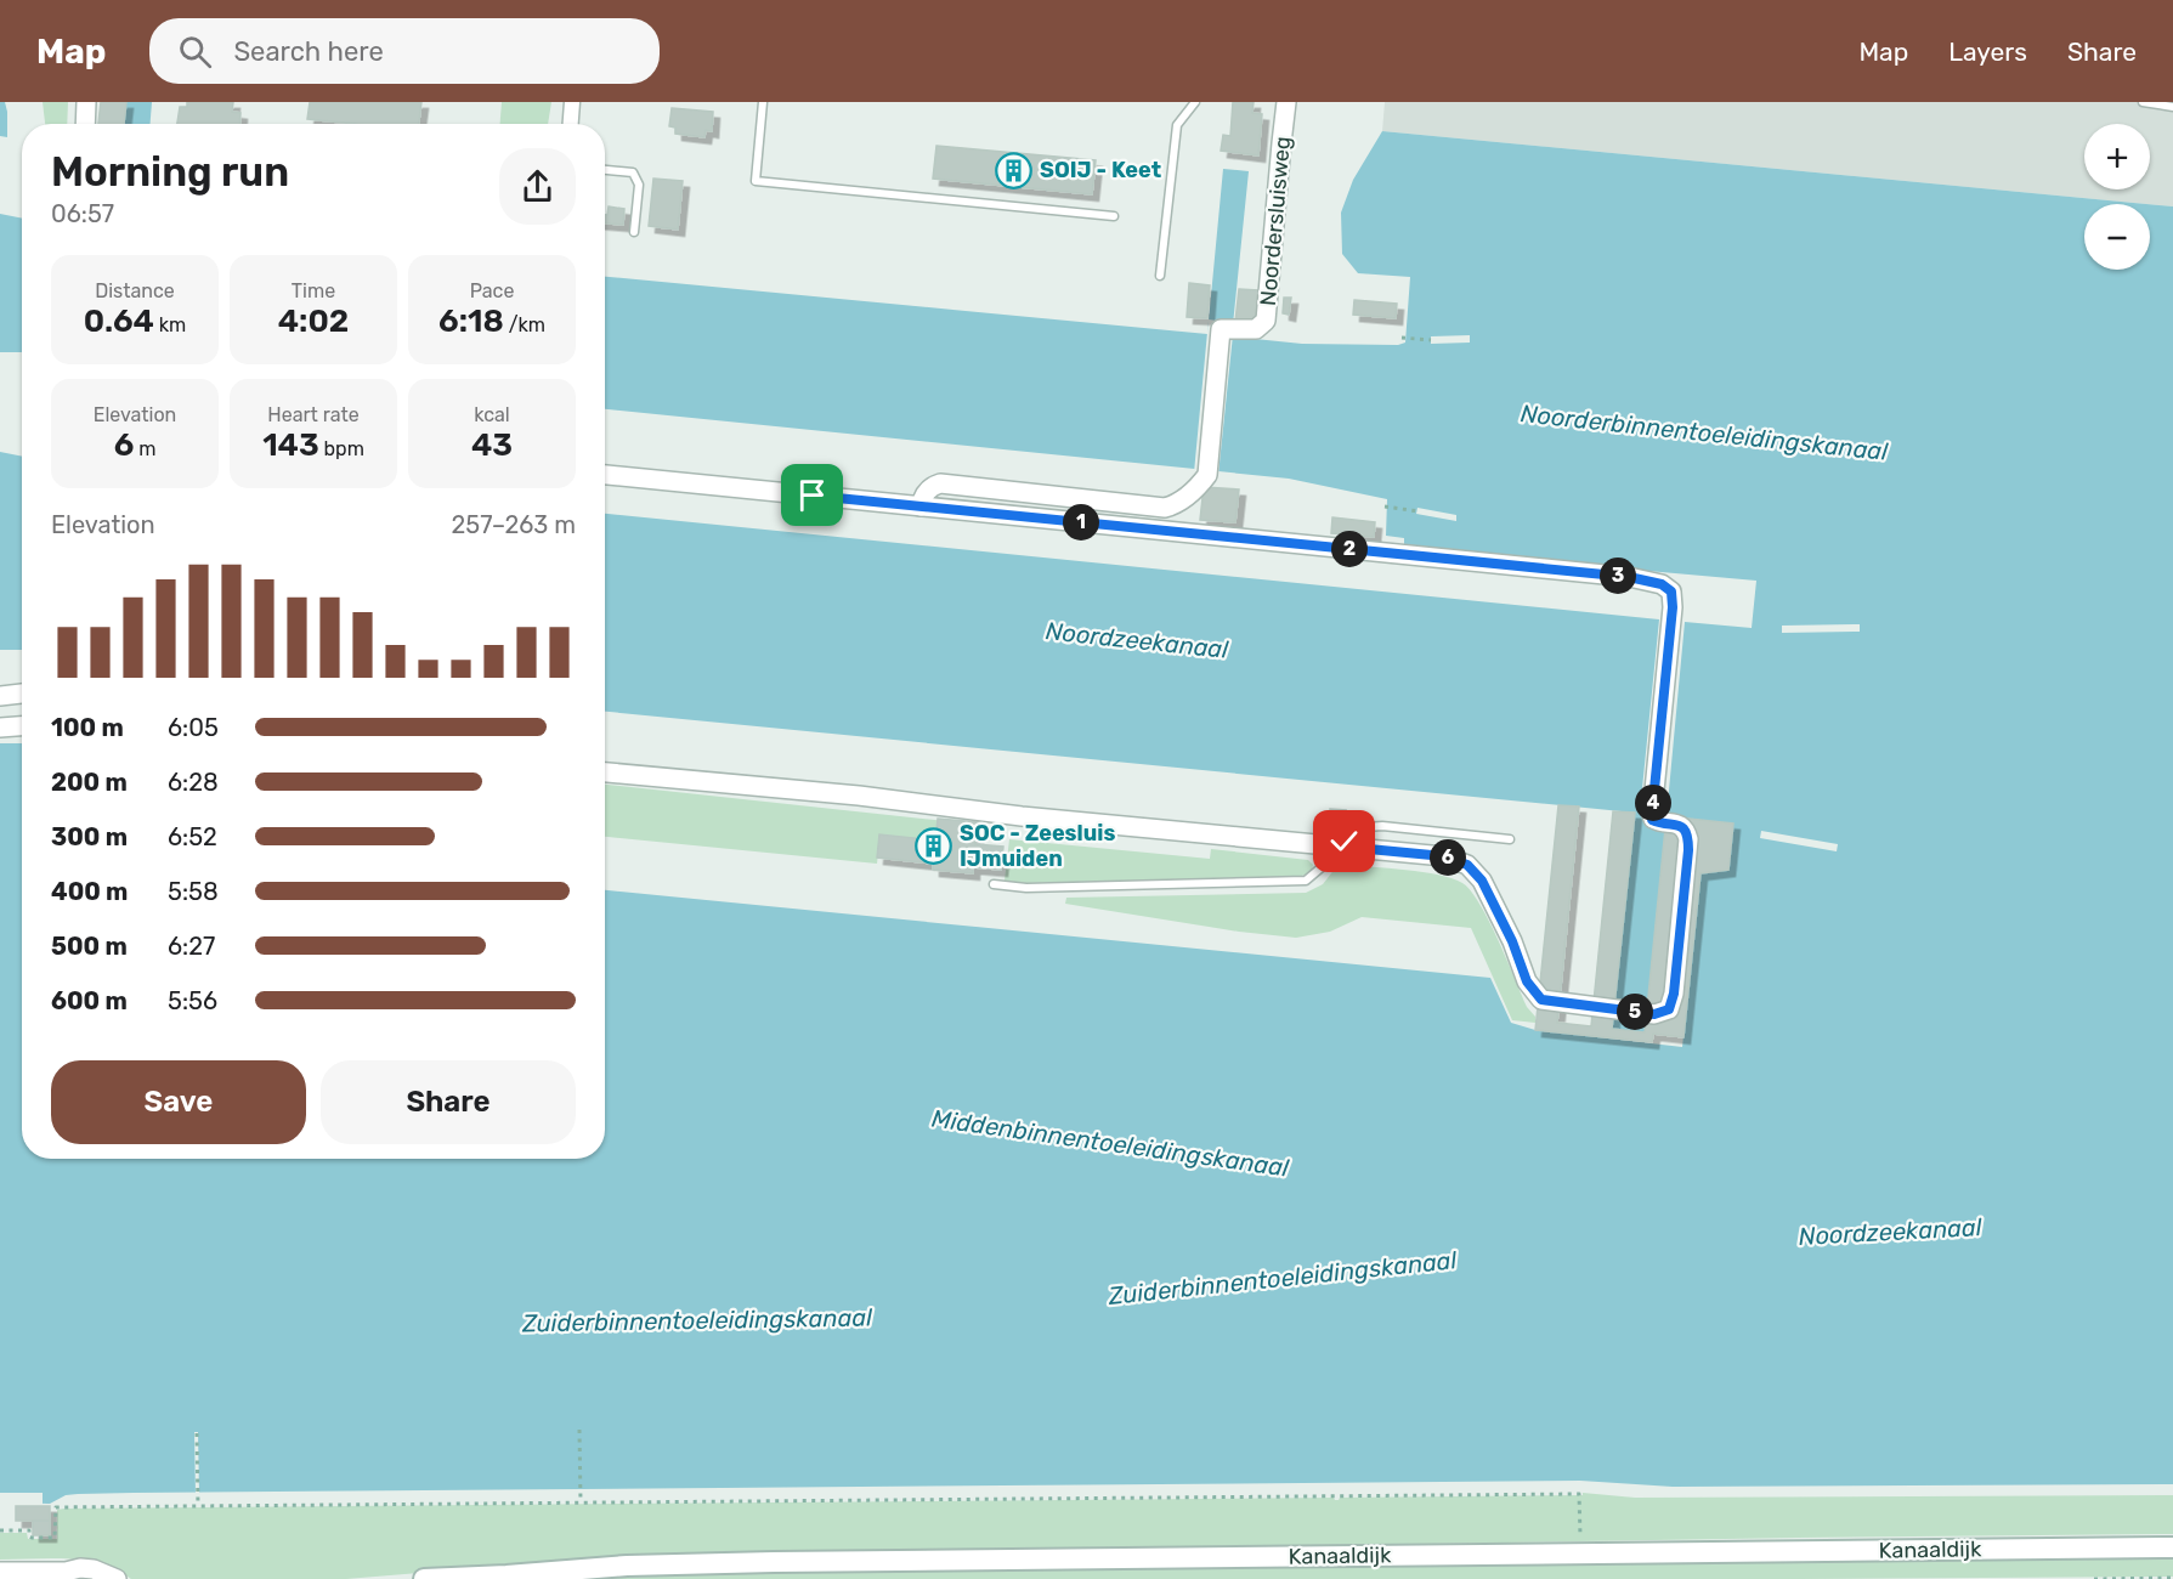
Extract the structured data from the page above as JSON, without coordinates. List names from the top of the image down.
{
  "streets": {
    "main road": ["Kanaaldijk"],
    "street": ["Noordersluisweg"]
  },
  "water": [
    "Noorderbinnentoeleidingskanaal",
    "Noordzeekanaal",
    "Middenbinnentoeleidingskanaal",
    "Zuiderbinnentoeleidingskanaal"
  ],
  "places": {
    "building": ["SOIJ - Keet", "SOC - Zeesluis IJmuiden"]
  },
  "page": {
    "header": "Map",
    "search": "Search here",
    "nav": ["Map", "Layers", "Share"],
    "map_buttons": ["+", "−"],
    "heading": ["Morning run", "06:57"],
    "stats": [
      ["Distance", "0.64 km"],
      ["Time", "4:02"],
      ["Pace", "6:18 /km"],
      ["Elevation", "6 m"],
      ["Heart rate", "143 bpm"],
      ["kcal", "43"]
    ],
    "chart": ["Elevation", "257–263 m"],
    "pins": [
      "1",
      "2",
      "3",
      "4",
      "6",
      "5"
    ],
    "list": [
      {
        "name": "100 m",
        "note": "6:05"
      },
      {
        "name": "200 m",
        "note": "6:28"
      },
      {
        "name": "300 m",
        "note": "6:52"
      },
      {
        "name": "400 m",
        "note": "5:58"
      },
      {
        "name": "500 m",
        "note": "6:27"
      },
      {
        "name": "600 m",
        "note": "5:56"
      }
    ],
    "buttons": ["Save", "Share"]
  }
}
